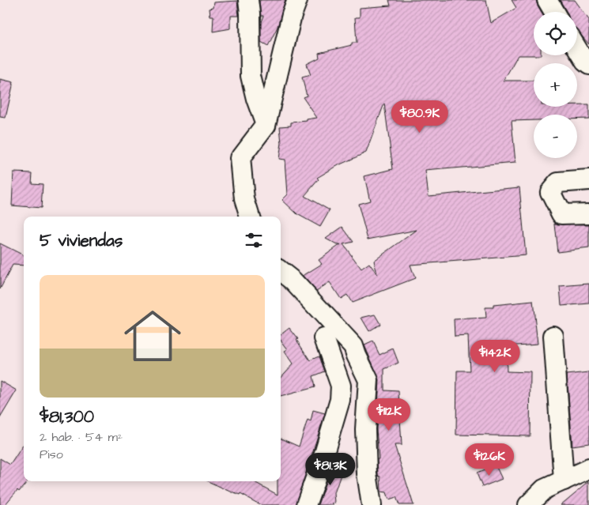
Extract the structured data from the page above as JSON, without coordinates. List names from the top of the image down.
{
  "page": {
    "map_buttons": ["+", "−"],
    "price": [
      "$80.9K",
      "$142K",
      "$112K",
      "$126K",
      "$81.3K"
    ],
    "heading": "5 viviendas",
    "list": [
      {
        "name": "$81,300",
        "note": "2 hab. · 54 m² · Piso"
      }
    ]
  }
}
